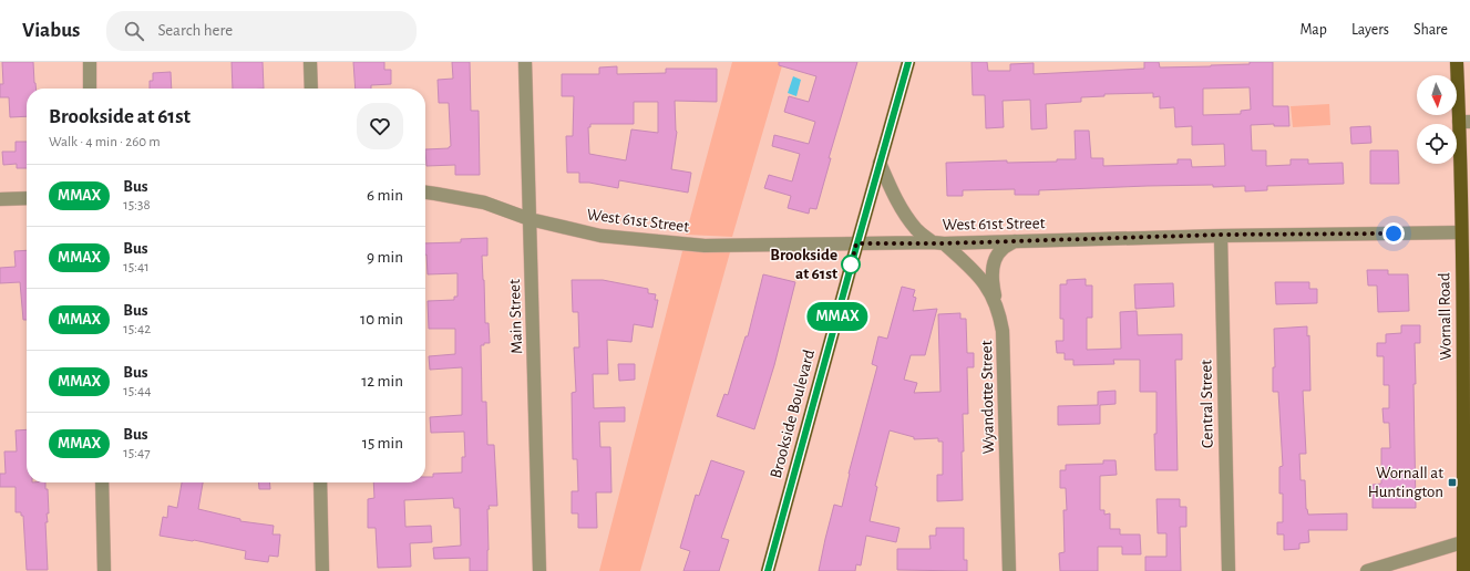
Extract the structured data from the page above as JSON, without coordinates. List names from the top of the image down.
{
  "streets": {
    "main road": ["Wornall Road", "Brookside Boulevard"],
    "street": [
      "West 61st Street",
      "Main Street",
      "Wyandotte Street",
      "Central Street"
    ]
  },
  "crossings": [
    ["West 61st Street", "Main Street"],
    ["West 61st Street", "Wornall Road"],
    ["West 61st Street", "Wyandotte Street"],
    ["West 61st Street", "Central Street"],
    ["West 61st Street", "Brookside Boulevard"],
    ["Wyandotte Street", "Brookside Boulevard"]
  ],
  "places": {
    "other": ["Brookside at 61st"],
    "transit": ["Wornall at Huntington"]
  },
  "lines": ["bus line MMAX"],
  "north": "bottom",
  "page": {
    "header": "Viabus",
    "search": "Search here",
    "nav": ["Map", "Layers", "Share"],
    "on_map": "MMAX",
    "heading": ["Brookside at 61st", "Walk · 4 min · 260 m"],
    "list": [
      {
        "mark": "MMAX",
        "name": "Bus",
        "note": "15:38",
        "value": "6 min"
      },
      {
        "mark": "MMAX",
        "name": "Bus",
        "note": "15:41",
        "value": "9 min"
      },
      {
        "mark": "MMAX",
        "name": "Bus",
        "note": "15:42",
        "value": "10 min"
      },
      {
        "mark": "MMAX",
        "name": "Bus",
        "note": "15:44",
        "value": "12 min"
      },
      {
        "mark": "MMAX",
        "name": "Bus",
        "note": "15:47",
        "value": "15 min"
      }
    ]
  }
}
